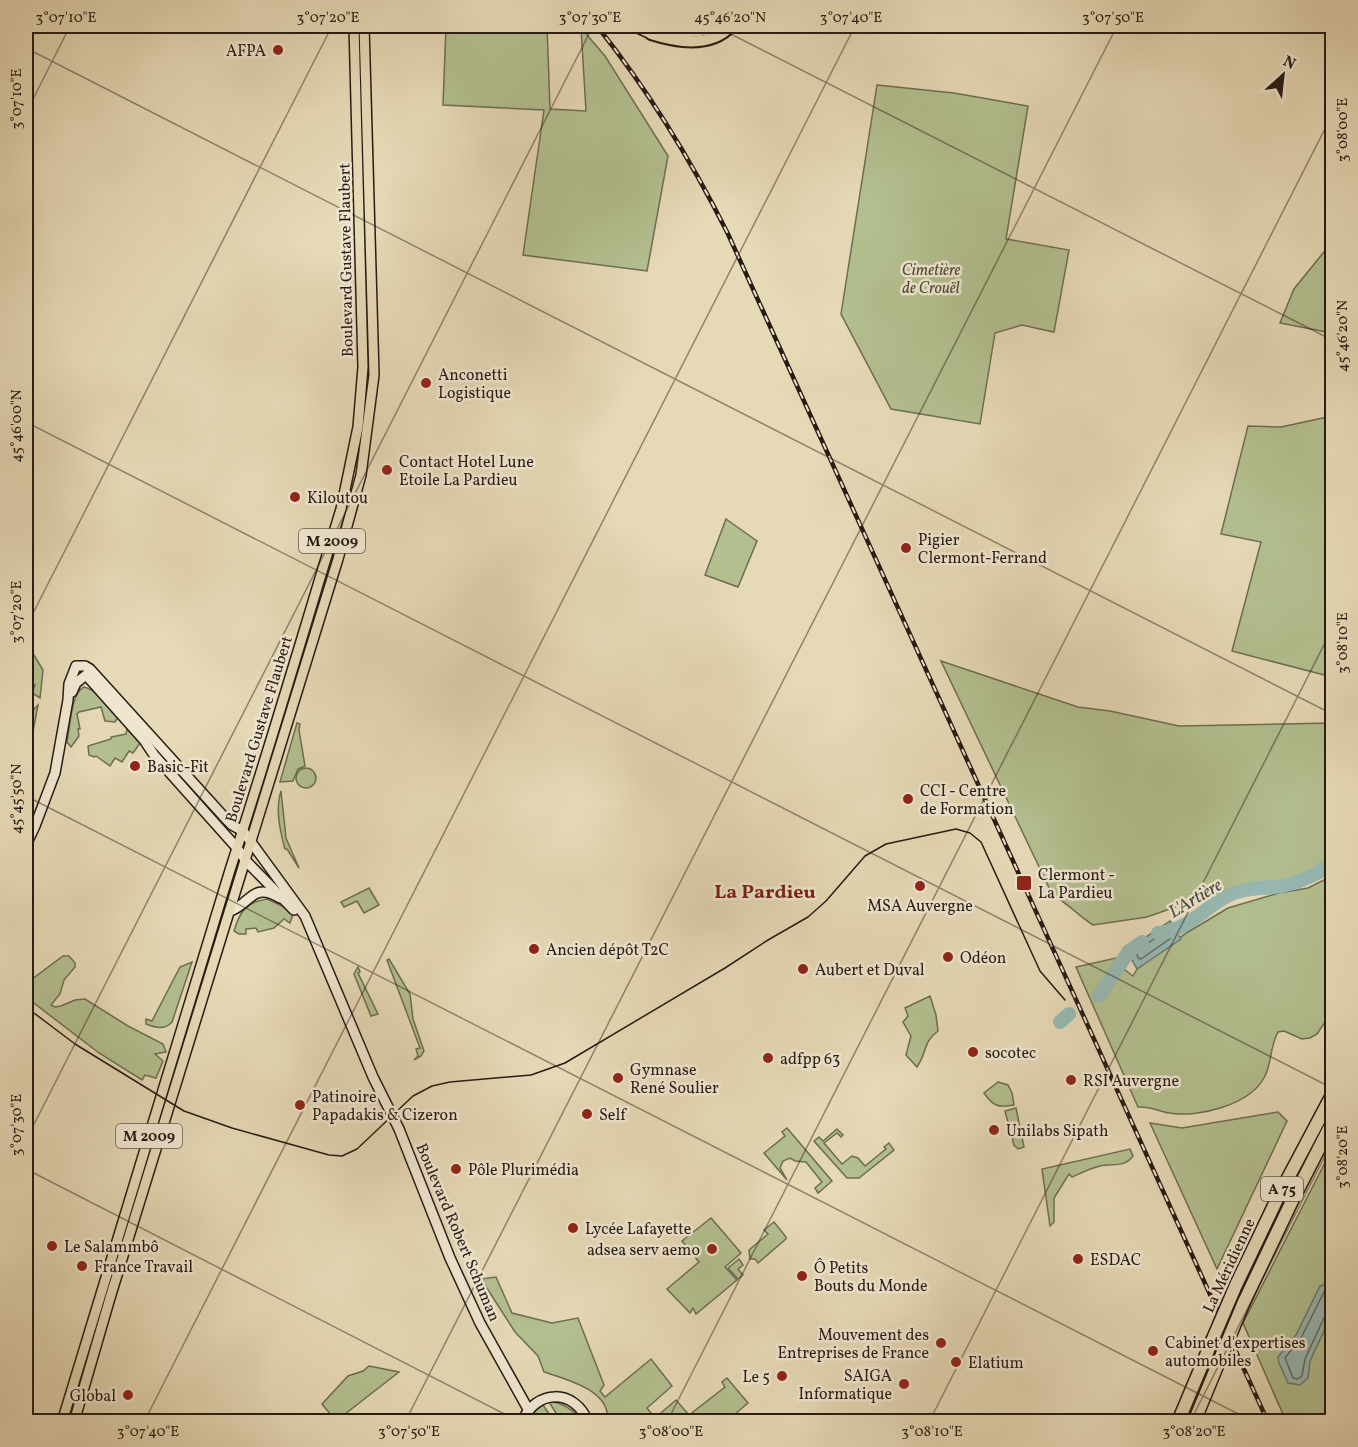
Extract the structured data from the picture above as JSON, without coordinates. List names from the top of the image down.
{
  "streets": {
    "highway": ["A 75", "La Méridienne"],
    "main road": ["Boulevard Gustave Flaubert", "M 2009", "Boulevard Robert Schuman"]
  },
  "districts": ["La Pardieu"],
  "water": ["L'Artière"],
  "parks": ["Cimetière de Crouël"],
  "places": {
    "other": [
      "AFPA",
      "Anconetti Logistique",
      "Contact Hotel Lune Etoile La Pardieu",
      "Kiloutou",
      "Pigier Clermont-Ferrand",
      "Basic-Fit",
      "CCI - Centre de Formation",
      "MSA Auvergne",
      "Ancien dépôt T2C",
      "Odéon",
      "Aubert et Duval",
      "socotec",
      "adfpp 63",
      "Gymnase René Soulier",
      "RSI Auvergne",
      "Patinoire Papadakis & Cizeron",
      "Self",
      "Unilabs Sipath",
      "Pôle Plurimédia",
      "Lycée Lafayette",
      "Le Salammbô",
      "adsea serv aemo",
      "ESDAC",
      "France Travail",
      "Ô Petits Bouts du Monde",
      "Mouvement des Entreprises de France",
      "Cabinet d'expertises automobiles",
      "Elatium",
      "Le 5",
      "SAIGA Informatique",
      "Global"
    ],
    "transit": ["Clermont - La Pardieu"]
  },
  "north": "top right",
  "coordinates": [
    "3°07'10\"E",
    "3°07'20\"E",
    "3°07'30\"E",
    "45°46'20\"N",
    "3°07'40\"E",
    "3°07'50\"E",
    "3°08'00\"E",
    "45°46'00\"N",
    "3°08'10\"E",
    "45°45'50\"N",
    "3°08'20\"E"
  ]
}
